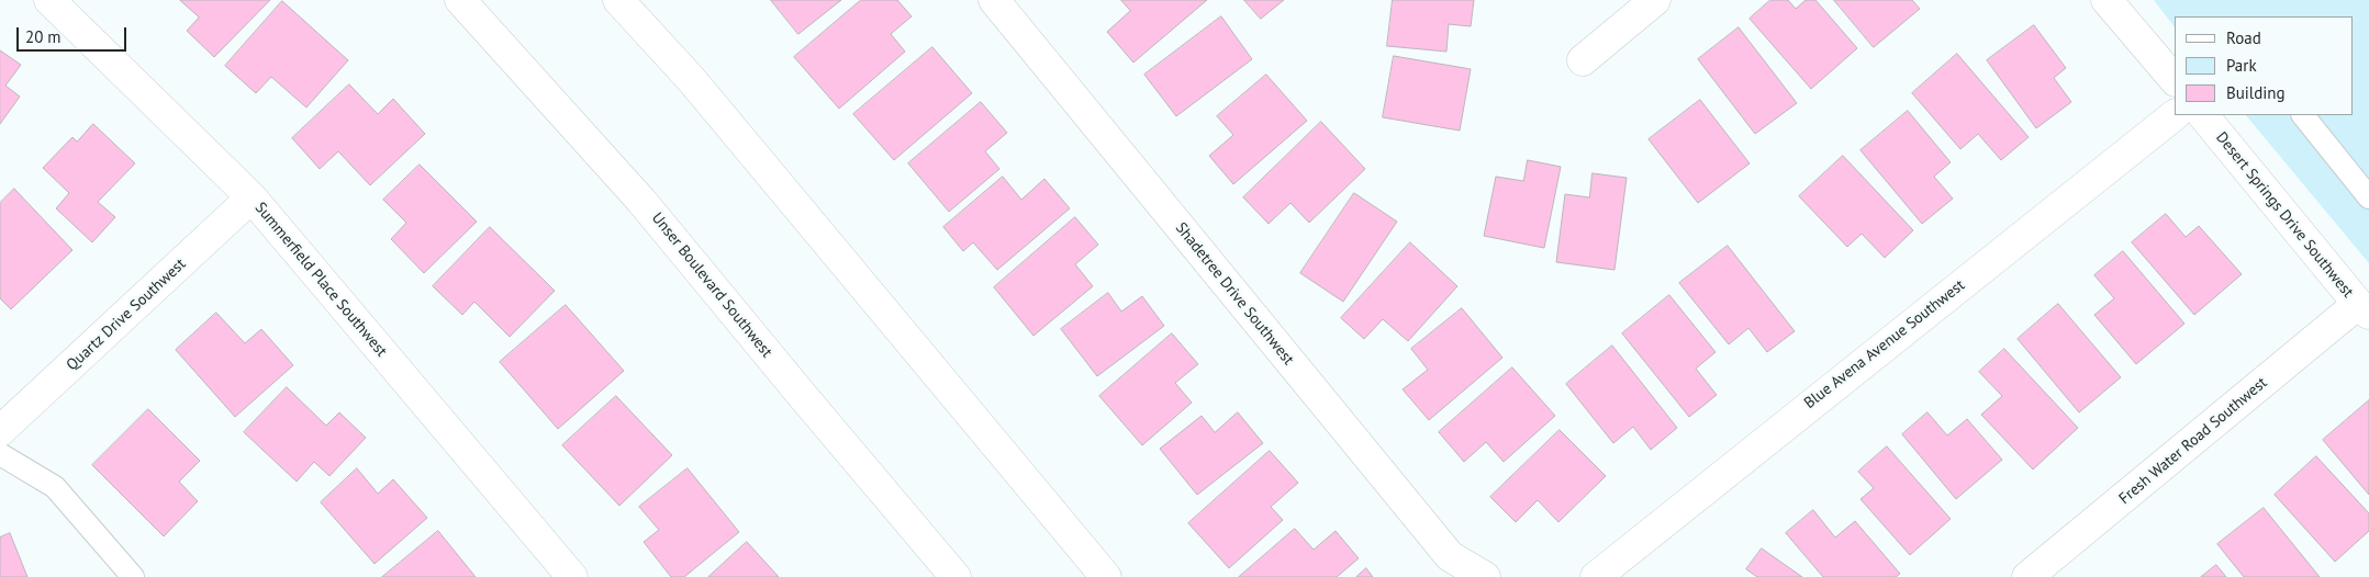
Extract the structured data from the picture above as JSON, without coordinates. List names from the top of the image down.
{
  "streets": {
    "street": [
      "Desert Springs Drive Southwest",
      "Summerfield Place Southwest",
      "Unser Boulevard Southwest",
      "Shadetree Drive Southwest",
      "Quartz Drive Southwest",
      "Blue Avena Avenue Southwest",
      "Fresh Water Road Southwest"
    ]
  },
  "crossings": [
    ["Desert Springs Drive Southwest", "Fresh Water Road Southwest"],
    ["Summerfield Place Southwest", "Quartz Drive Southwest"]
  ],
  "legend": ["Road", "Park", "Building"],
  "scale_bar": "20 m"
}
